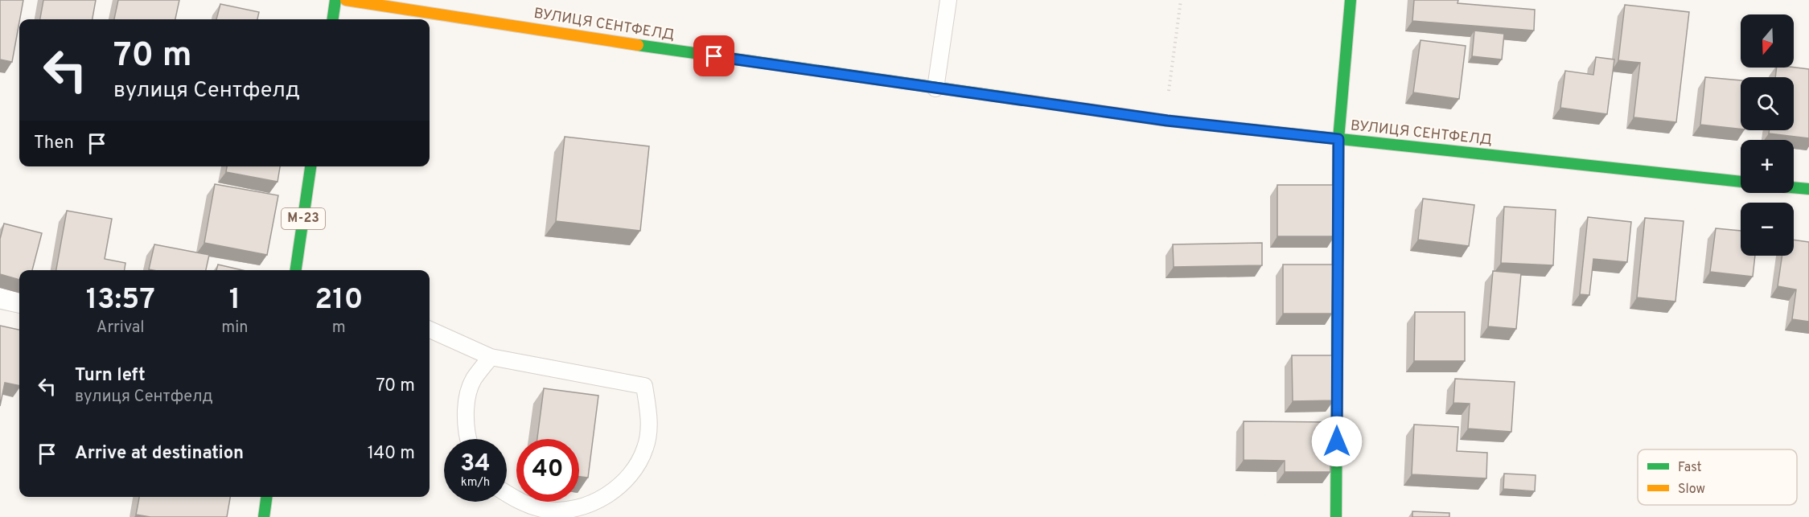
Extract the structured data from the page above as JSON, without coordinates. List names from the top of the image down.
{
  "streets": {
    "main road": ["ВУЛИЦЯ СЕНТФЕЛД", "М-23"]
  },
  "legend": ["Fast", "Slow"],
  "north": "bottom",
  "page": {
    "map_buttons": ["+", "−"],
    "turn": ["70 m", "вулиця Сентфелд"],
    "then": "Then",
    "eta": [
      "13:57",
      "Arrival",
      "1",
      "min",
      "210",
      "m"
    ],
    "list": [
      {
        "name": "Turn left",
        "note": "вулиця Сентфелд",
        "value": "70 m"
      },
      {
        "name": "Arrive at destination",
        "value": "140 m"
      }
    ],
    "speed": "34 km/h",
    "limit": "40"
  }
}
